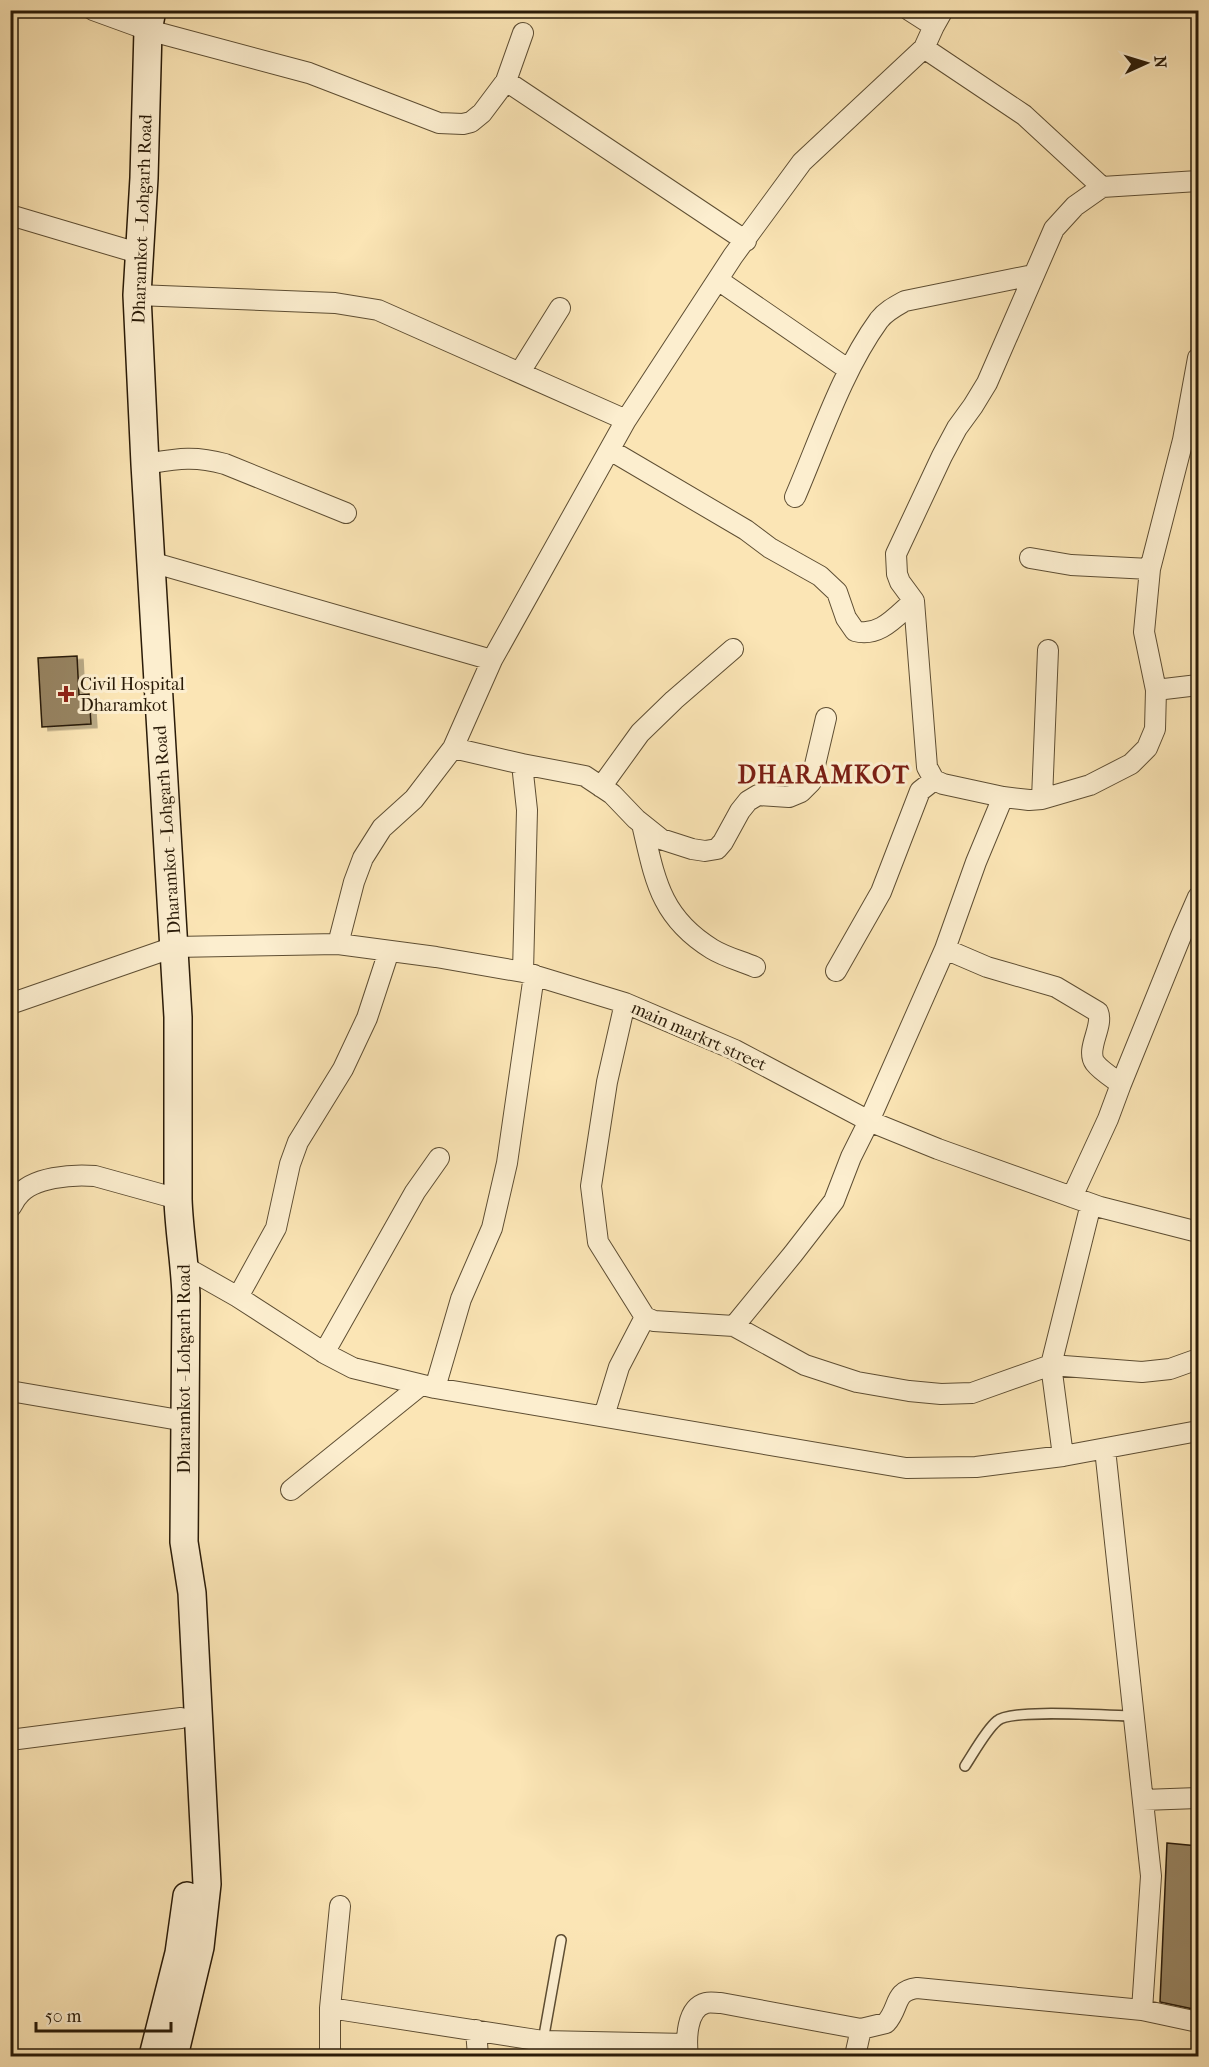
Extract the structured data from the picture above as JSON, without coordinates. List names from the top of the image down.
{
  "streets": {
    "street": ["Dharamkot - Lohgarh Road", "main markrt street"]
  },
  "crossings": [
    ["Dharamkot - Lohgarh Road", "main markrt street"]
  ],
  "districts": ["DHARAMKOT"],
  "places": {
    "health": ["Civil Hospital Dharamkot"]
  },
  "scale_bar": "50 m",
  "north": "right"
}
